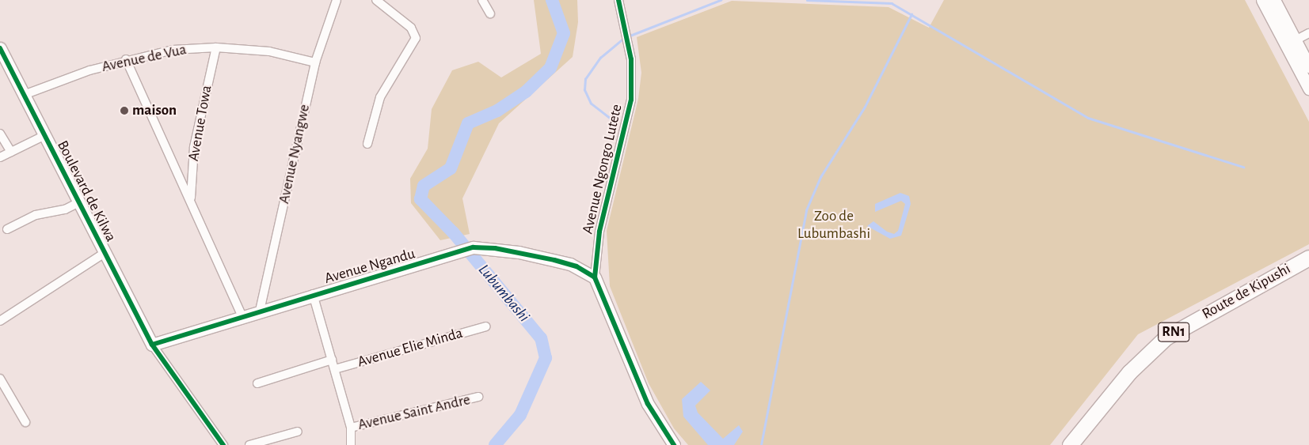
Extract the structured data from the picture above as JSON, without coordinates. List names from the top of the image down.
{
  "streets": {
    "highway": ["Route de Kipushi", "RN1"],
    "street": [
      "Avenue de Vua",
      "Avenue Towa",
      "Avenue Nyangwe",
      "Avenue Ngongo Lutete",
      "Boulevard de Kilwa",
      "Avenue Ngandu",
      "Avenue Elie Minda",
      "Avenue Saint Andre"
    ]
  },
  "crossings": [
    ["Avenue de Vua", "Avenue Towa"],
    ["Avenue de Vua", "Avenue Nyangwe"],
    ["Avenue de Vua", "Boulevard de Kilwa"],
    ["Avenue Towa", "Avenue Ngandu"],
    ["Avenue Nyangwe", "Avenue Ngandu"],
    ["Avenue Ngongo Lutete", "Avenue Ngandu"],
    ["Boulevard de Kilwa", "Avenue Ngandu"]
  ],
  "water": ["Lubumbashi"],
  "parks": ["Zoo de Lubumbashi"],
  "places": ["maison"]
}
